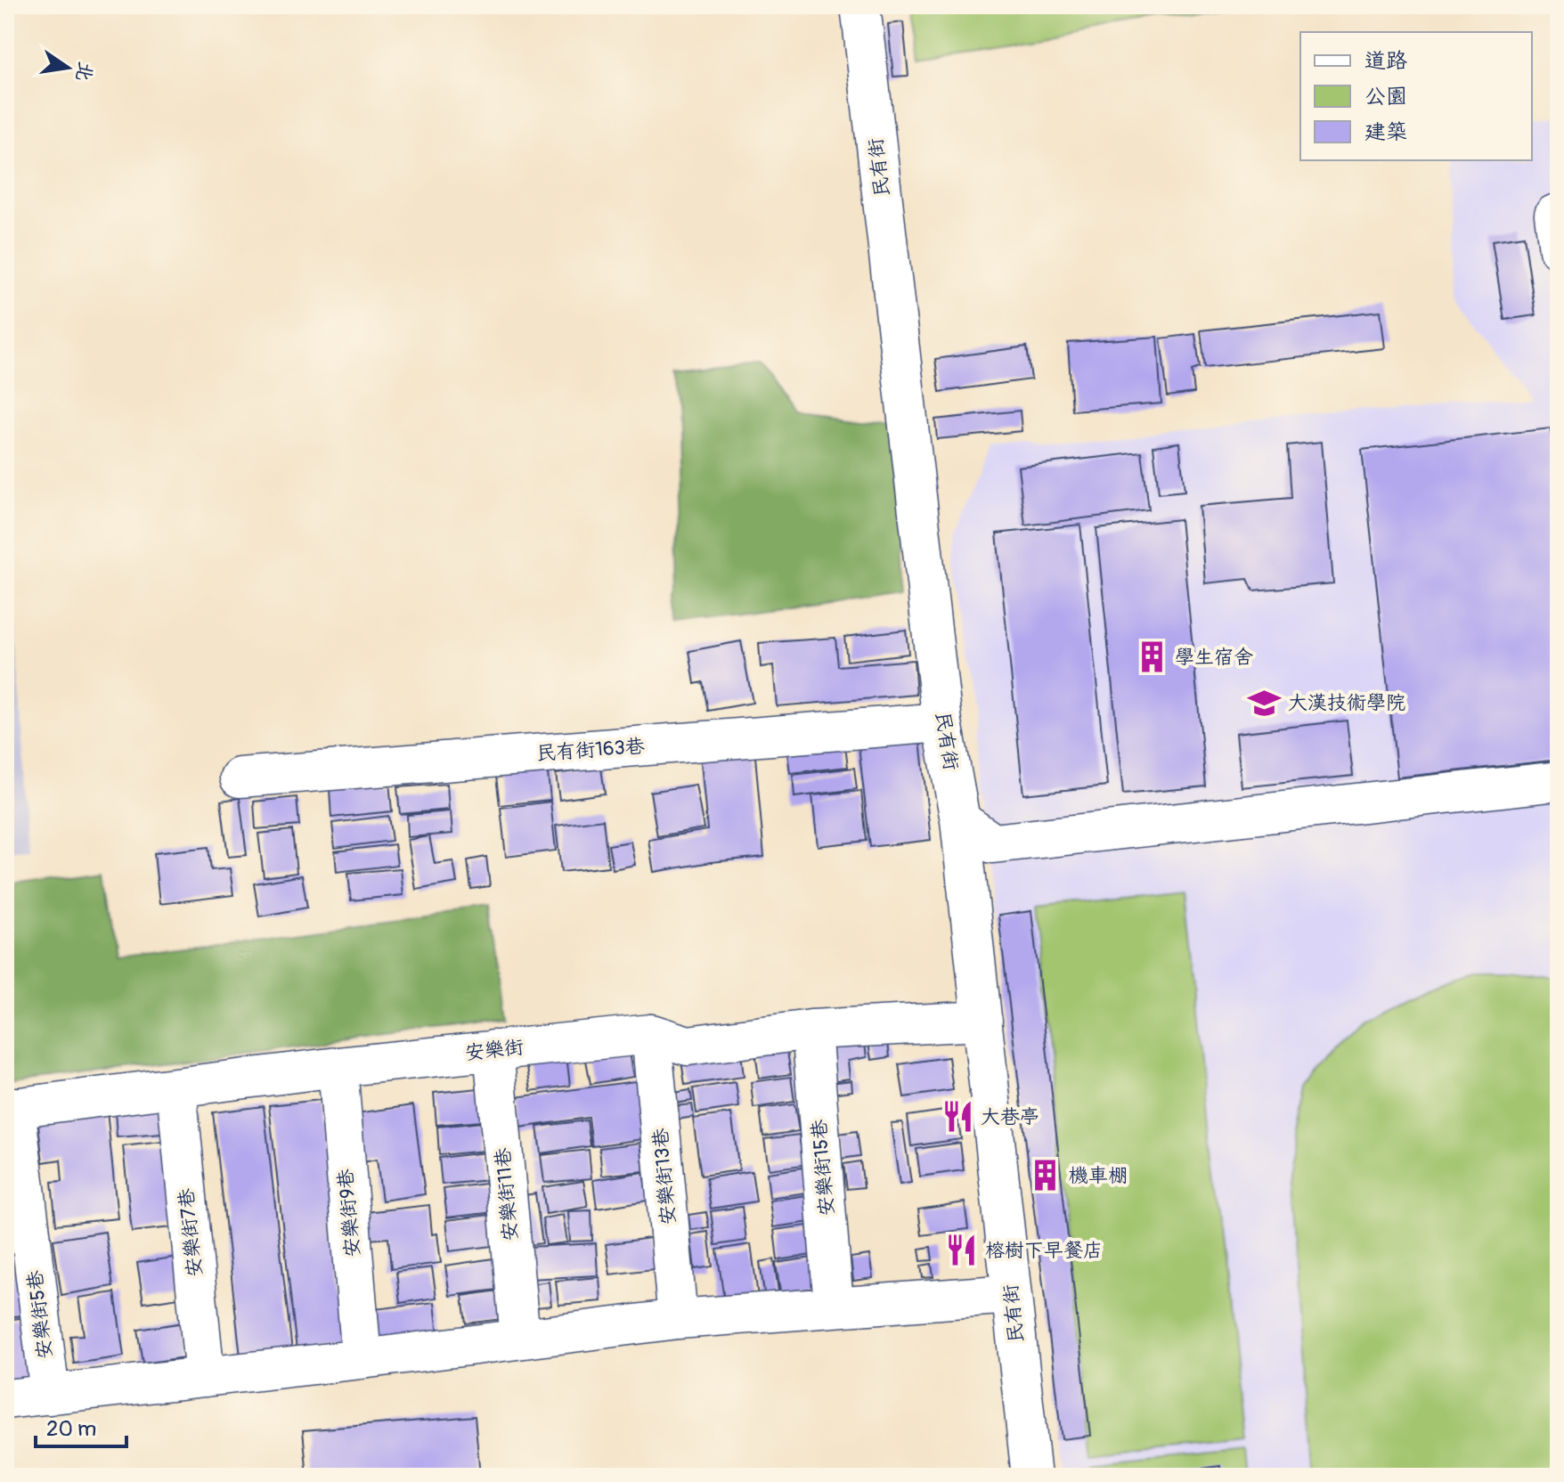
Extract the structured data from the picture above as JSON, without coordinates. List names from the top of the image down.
{
  "streets": {
    "street": [
      "民有街",
      "民有街163巷",
      "安樂街",
      "安樂街15巷",
      "安樂街13巷",
      "安樂街11巷",
      "安樂街9巷",
      "安樂街7巷",
      "安樂街5巷"
    ]
  },
  "crossings": [
    ["民有街", "民有街163巷"],
    ["民有街", "安樂街"],
    ["安樂街", "安樂街15巷"],
    ["安樂街", "安樂街13巷"],
    ["安樂街", "安樂街11巷"],
    ["安樂街", "安樂街9巷"],
    ["安樂街", "安樂街7巷"],
    ["安樂街", "安樂街5巷"]
  ],
  "places": {
    "building": ["學生宿舍", "機車棚"],
    "school or university": ["大漢技術學院"],
    "restaurant": ["大巷亭", "榕樹下早餐店"]
  },
  "legend": ["道路", "公園", "建築"],
  "scale_bar": "20 m",
  "north": "right"
}
